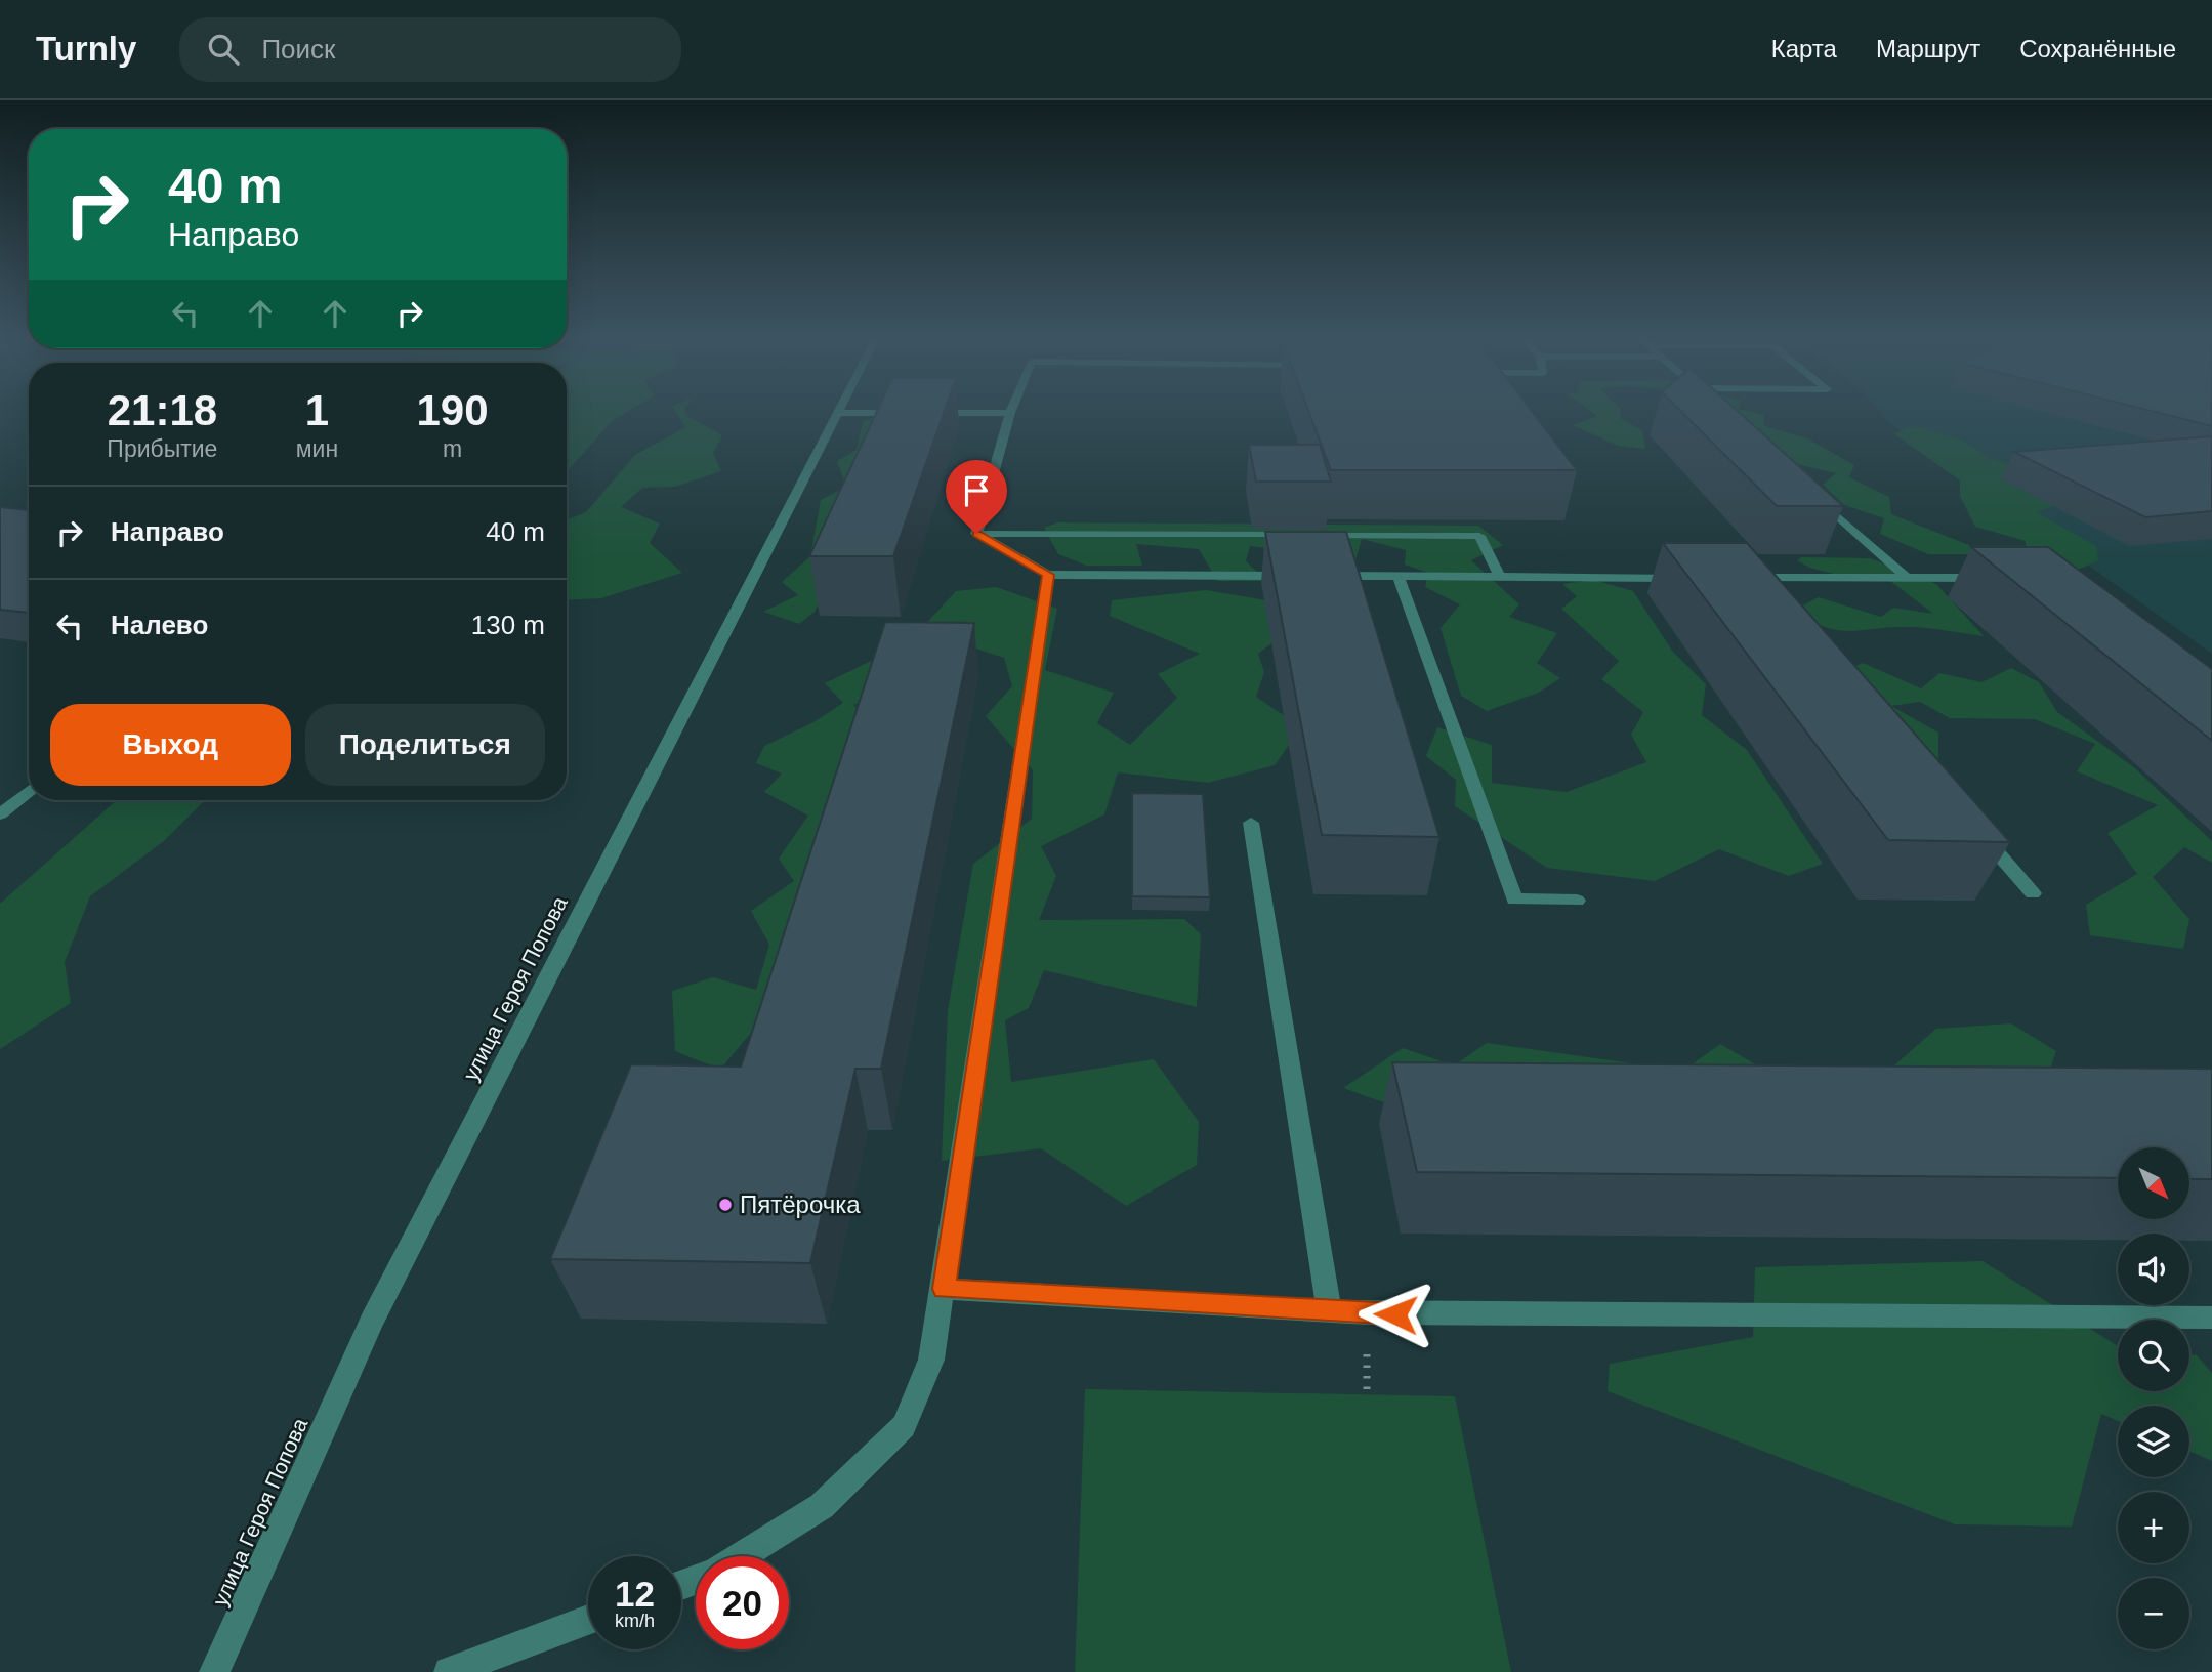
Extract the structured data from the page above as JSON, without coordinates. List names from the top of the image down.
{
  "streets": {
    "street": ["улица Героя Попова"]
  },
  "places": ["Пятёрочка"],
  "north": "bottom right",
  "page": {
    "header": "Turnly",
    "search": "Поиск",
    "nav": ["Карта", "Маршрут", "Сохранённые"],
    "turn": ["40 m", "Направо"],
    "eta": [
      "21:18",
      "Прибытие",
      "1",
      "мин",
      "190",
      "m"
    ],
    "list": [
      {
        "name": "Направо",
        "value": "40 m"
      },
      {
        "name": "Налево",
        "value": "130 m"
      }
    ],
    "buttons": ["Выход", "Поделиться"],
    "map_buttons": ["+", "−"],
    "speed": "12 km/h",
    "limit": "20"
  }
}
